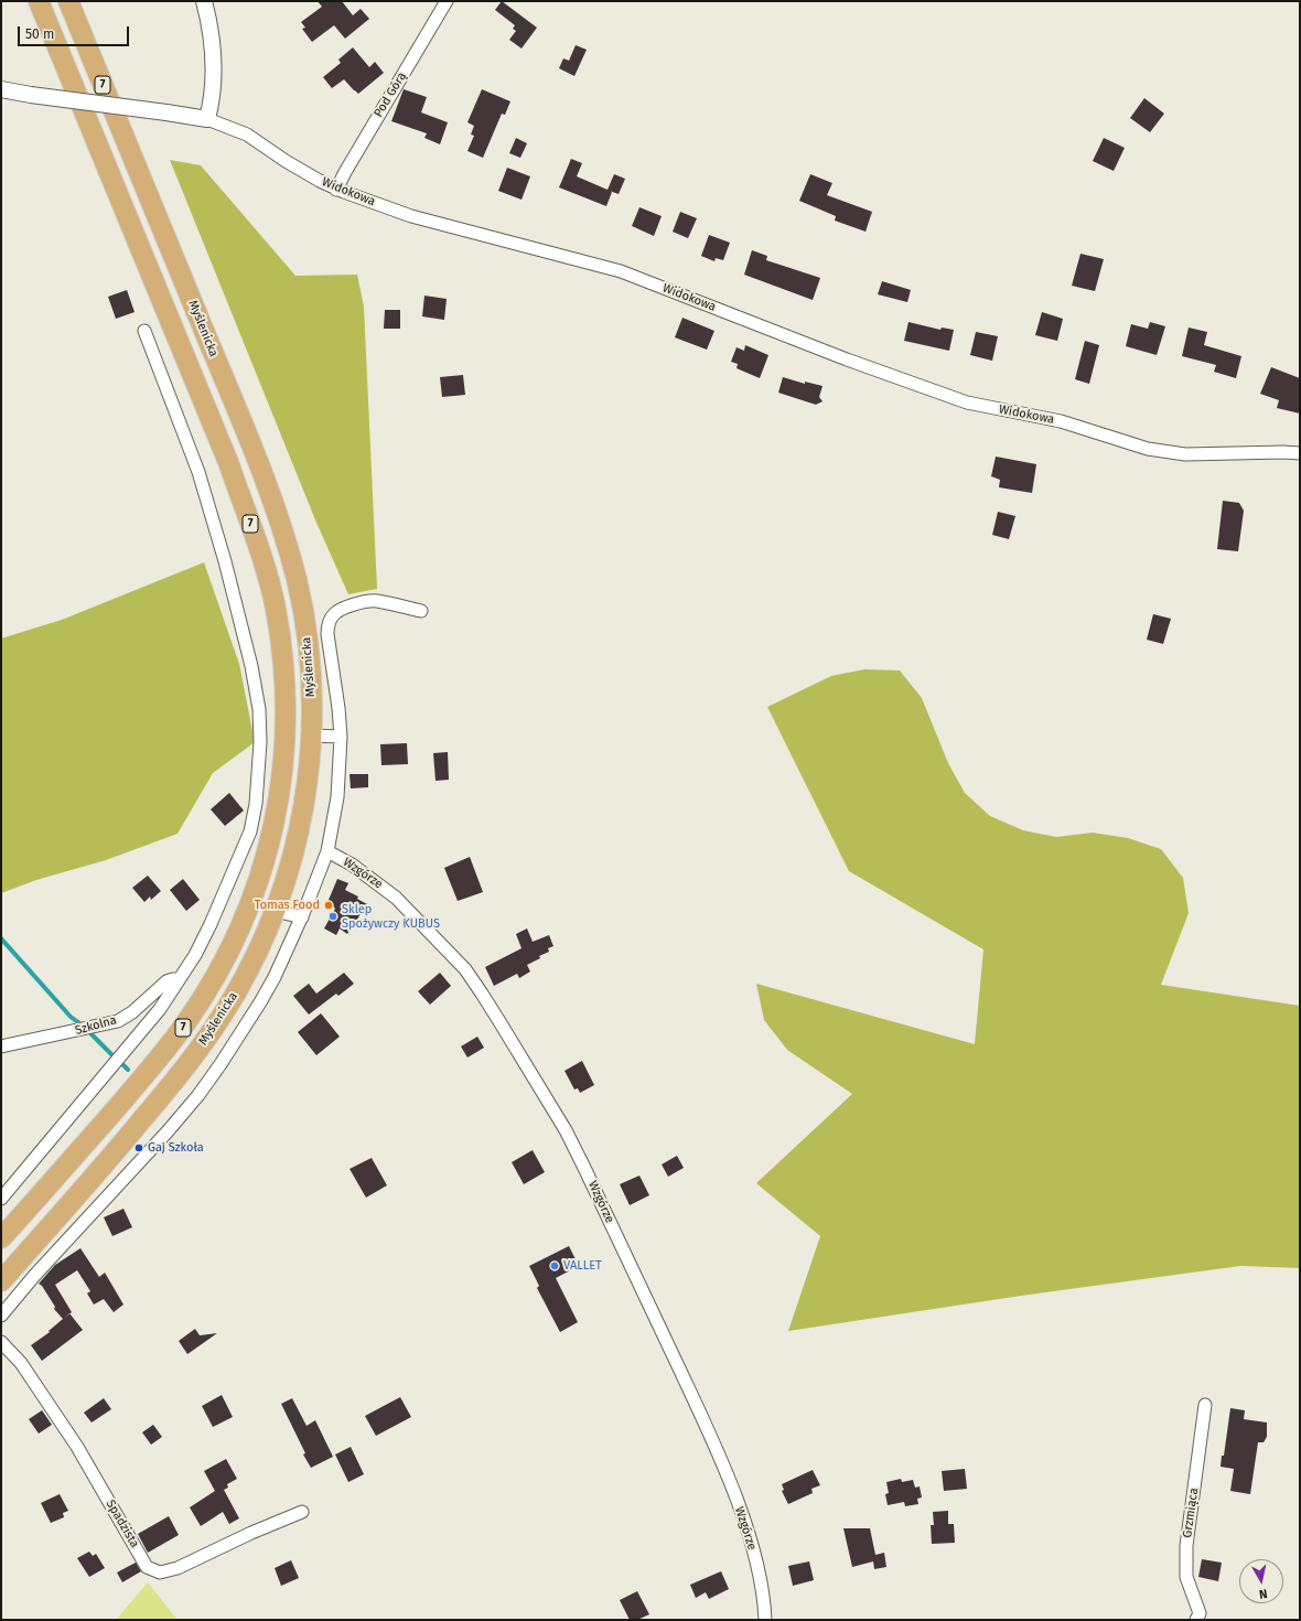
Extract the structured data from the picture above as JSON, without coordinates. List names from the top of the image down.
{
  "streets": {
    "highway": ["7", "Myślenicka"],
    "street": [
      "Pod Górą",
      "Widokowa",
      "Wzgórze",
      "Szkolna",
      "Grzmiąca",
      "Spadzista"
    ]
  },
  "crossings": [
    ["Pod Górą", "Widokowa"]
  ],
  "places": [
    "Tomas Food",
    "Sklep Spożywczy KUBUS",
    "Gaj Szkoła",
    "VALLET"
  ],
  "scale_bar": "50 m",
  "north": "bottom"
}
